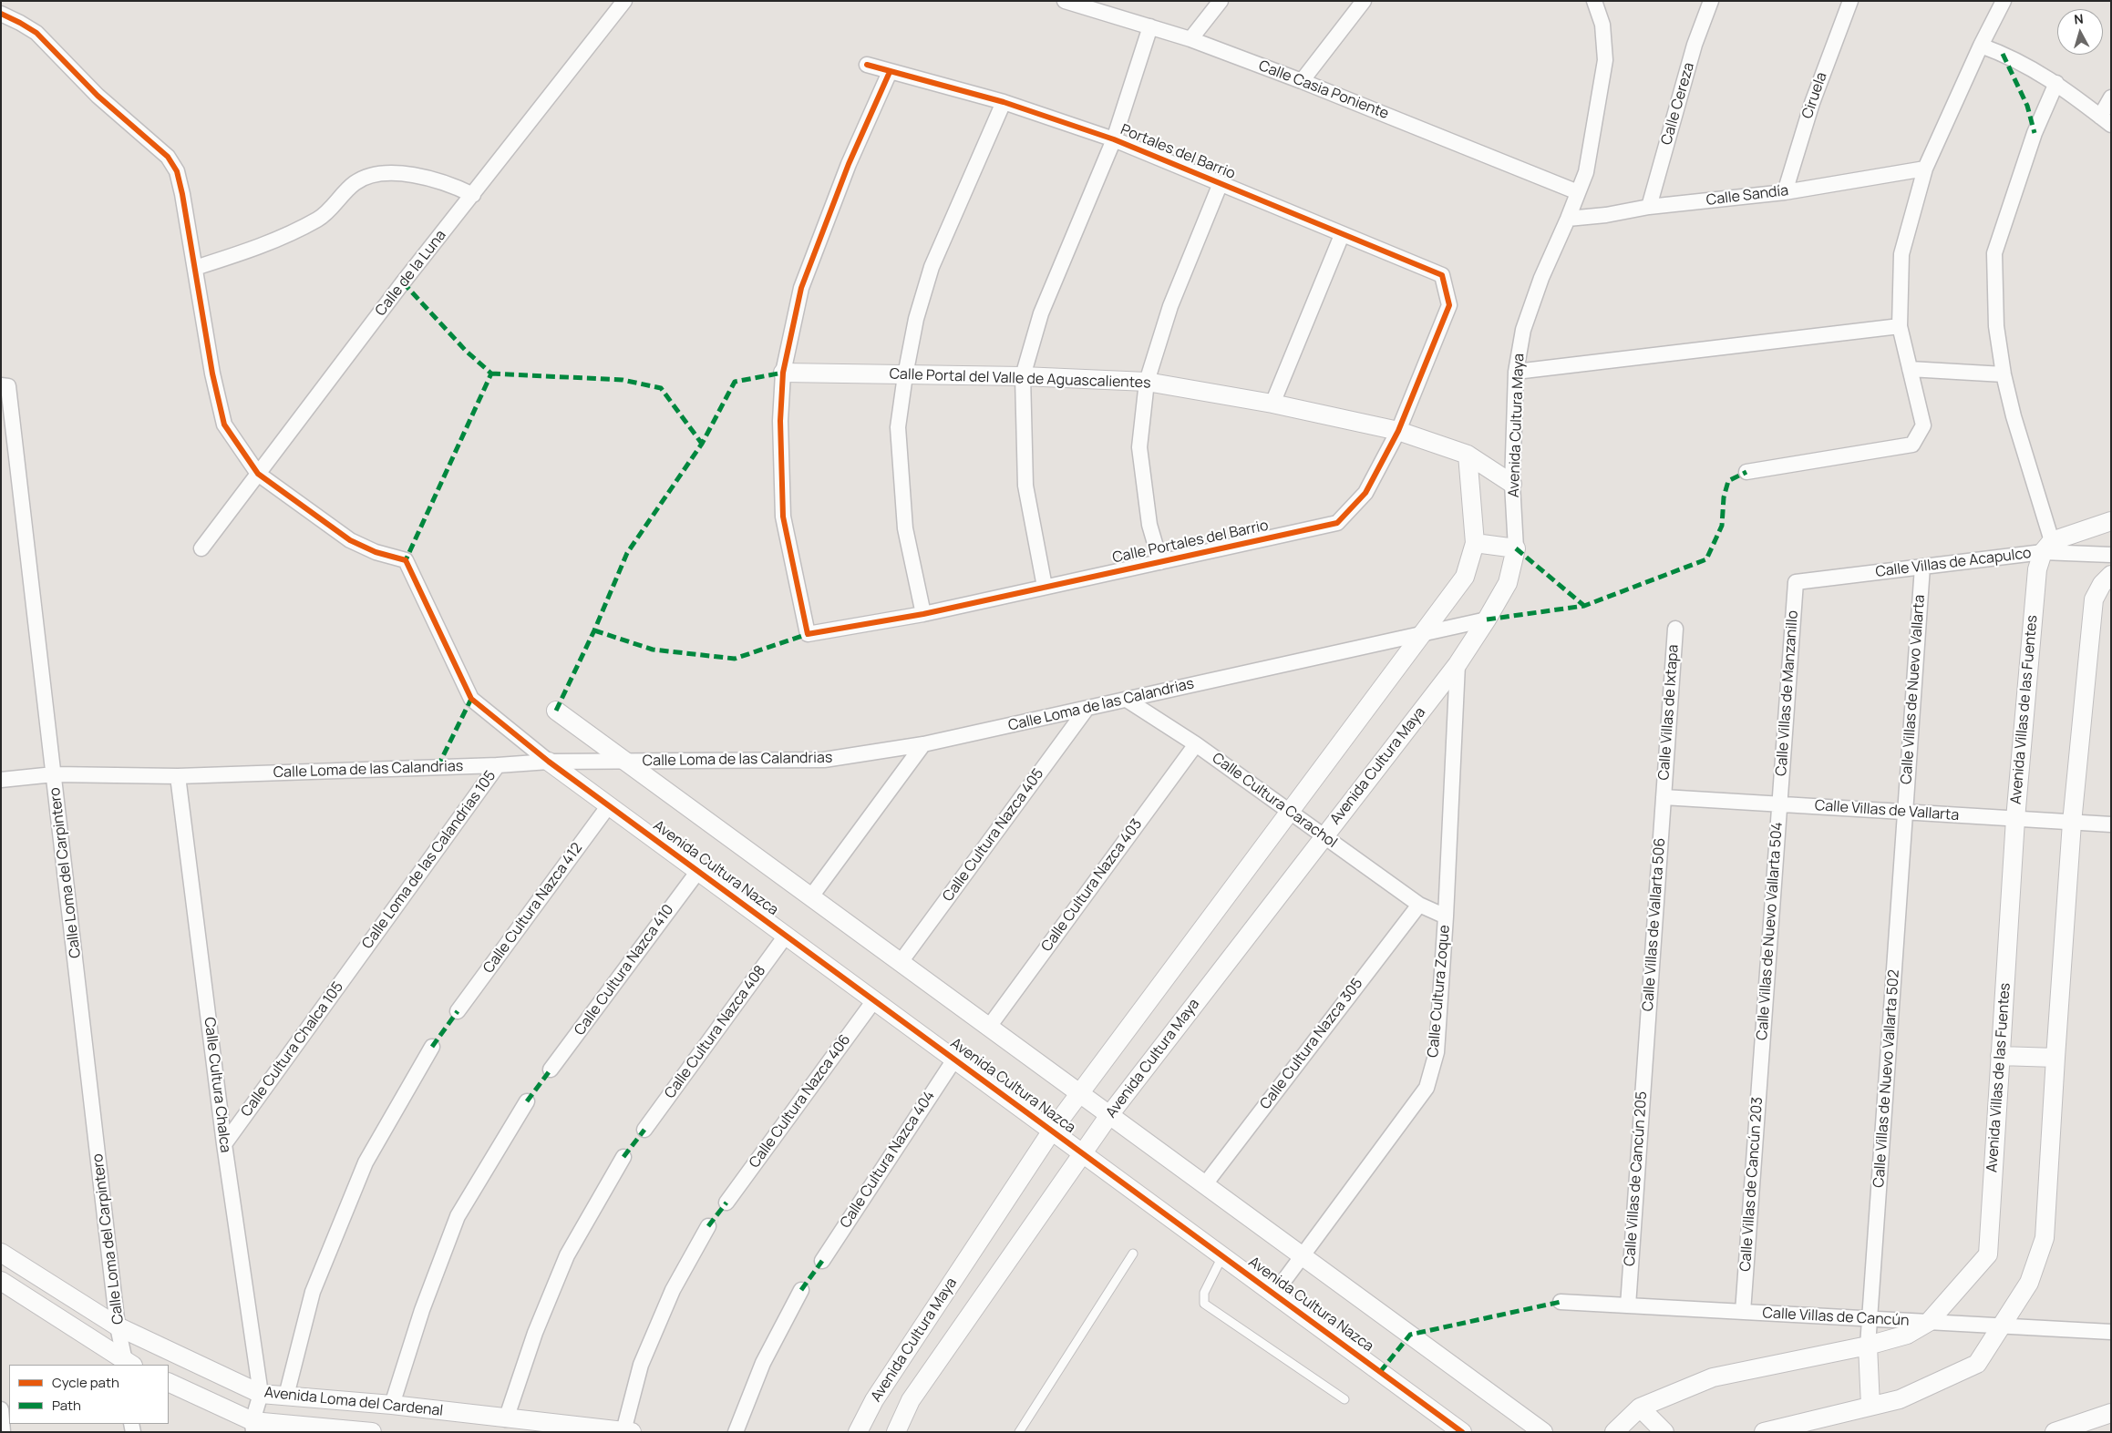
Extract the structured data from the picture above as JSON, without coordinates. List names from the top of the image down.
{
  "streets": {
    "street": [
      "Calle Casia Poniente",
      "Ciruela",
      "Calle Cereza",
      "Portales del Barrio",
      "Calle Sandía",
      "Calle de la Luna",
      "Calle Portal del Valle de Aguascalientes",
      "Avenida Cultura Maya",
      "Calle Portales del Barrio",
      "Calle Villas de Acapulco",
      "Calle Villas de Nuevo Vallarta",
      "Calle Villas de Manzanillo",
      "Calle Loma de las Calandrias",
      "Avenida Villas de las Fuentes",
      "Calle Villas de Ixtapa",
      "Calle Cultura Carachol",
      "Calle Villas de Vallarta",
      "Calle Cultura Nazca 405",
      "Calle Loma de las Calandrias 105",
      "Avenida Cultura Nazca",
      "Calle Loma del Carpintero",
      "Calle Cultura Nazca 403",
      "Calle Cultura Nazca 412",
      "Calle Villas de Vallarta 506",
      "Calle Villas de Nuevo Vallarta 504",
      "Calle Cultura Nazca 410",
      "Calle Cultura Zoque",
      "Calle Cultura Nazca 408",
      "Calle Cultura Nazca 305",
      "Calle Cultura Chalca 105",
      "Calle Villas de Nuevo Vallarta 502",
      "Calle Cultura Chalca",
      "Calle Cultura Nazca 406",
      "Calle Cultura Nazca 404",
      "Calle Villas de Cancún 205",
      "Calle Villas de Cancún 203",
      "Calle Villas de Cancún",
      "Avenida Loma del Cardenal"
    ]
  },
  "crossings": [
    ["Calle Casia Poniente", "Avenida Cultura Maya"],
    ["Ciruela", "Calle Sandía"],
    ["Calle Cereza", "Calle Sandía"],
    ["Portales del Barrio", "Calle Portales del Barrio"],
    ["Calle Sandía", "Avenida Cultura Maya"],
    ["Calle Portal del Valle de Aguascalientes", "Avenida Cultura Maya"],
    ["Calle Portal del Valle de Aguascalientes", "Calle Portales del Barrio"],
    ["Avenida Cultura Maya", "Calle Loma de las Calandrias"],
    ["Avenida Cultura Maya", "Calle Cultura Carachol"],
    ["Avenida Cultura Maya", "Avenida Cultura Nazca"],
    ["Avenida Cultura Maya", "Calle Cultura Zoque"],
    ["Calle Villas de Acapulco", "Calle Villas de Nuevo Vallarta"],
    ["Calle Villas de Acapulco", "Calle Villas de Manzanillo"],
    ["Calle Villas de Acapulco", "Avenida Villas de las Fuentes"],
    ["Calle Villas de Nuevo Vallarta", "Calle Villas de Vallarta"],
    ["Calle Villas de Nuevo Vallarta", "Calle Villas de Nuevo Vallarta 502"],
    ["Calle Villas de Manzanillo", "Calle Villas de Vallarta"],
    ["Calle Villas de Manzanillo", "Calle Villas de Nuevo Vallarta 504"],
    ["Calle Loma de las Calandrias", "Calle Cultura Carachol"],
    ["Calle Loma de las Calandrias", "Calle Cultura Nazca 405"],
    ["Calle Loma de las Calandrias", "Calle Loma de las Calandrias 105"],
    ["Calle Loma de las Calandrias", "Avenida Cultura Nazca"],
    ["Calle Loma de las Calandrias", "Calle Loma del Carpintero"],
    ["Calle Loma de las Calandrias", "Calle Cultura Chalca"],
    ["Avenida Villas de las Fuentes", "Calle Villas de Vallarta"],
    ["Avenida Villas de las Fuentes", "Calle Villas de Nuevo Vallarta 502"],
    ["Avenida Villas de las Fuentes", "Calle Villas de Cancún"],
    ["Calle Villas de Ixtapa", "Calle Villas de Vallarta"],
    ["Calle Villas de Ixtapa", "Calle Villas de Vallarta 506"],
    ["Calle Cultura Carachol", "Calle Cultura Nazca 403"],
    ["Calle Cultura Carachol", "Calle Cultura Zoque"],
    ["Calle Cultura Carachol", "Calle Cultura Nazca 305"],
    ["Calle Villas de Vallarta", "Calle Villas de Vallarta 506"],
    ["Calle Villas de Vallarta", "Calle Villas de Nuevo Vallarta 504"],
    ["Calle Villas de Vallarta", "Calle Villas de Nuevo Vallarta 502"],
    ["Calle Loma de las Calandrias 105", "Calle Cultura Chalca 105"],
    ["Avenida Cultura Nazca", "Calle Cultura Nazca 412"],
    ["Avenida Cultura Nazca", "Calle Cultura Nazca 410"],
    ["Avenida Cultura Nazca", "Calle Cultura Zoque"],
    ["Avenida Cultura Nazca", "Calle Cultura Nazca 408"],
    ["Avenida Cultura Nazca", "Calle Cultura Nazca 406"],
    ["Avenida Cultura Nazca", "Calle Cultura Nazca 404"],
    ["Calle Loma del Carpintero", "Avenida Loma del Cardenal"],
    ["Calle Villas de Vallarta 506", "Calle Villas de Cancún 205"],
    ["Calle Villas de Nuevo Vallarta 504", "Calle Villas de Cancún 203"],
    ["Calle Cultura Chalca 105", "Calle Cultura Chalca"],
    ["Calle Villas de Nuevo Vallarta 502", "Calle Villas de Cancún"],
    ["Calle Cultura Chalca", "Avenida Loma del Cardenal"],
    ["Calle Villas de Cancún 205", "Calle Villas de Cancún"],
    ["Calle Villas de Cancún 203", "Calle Villas de Cancún"]
  ],
  "legend": ["Cycle path", "Path"],
  "north": "top"
}
